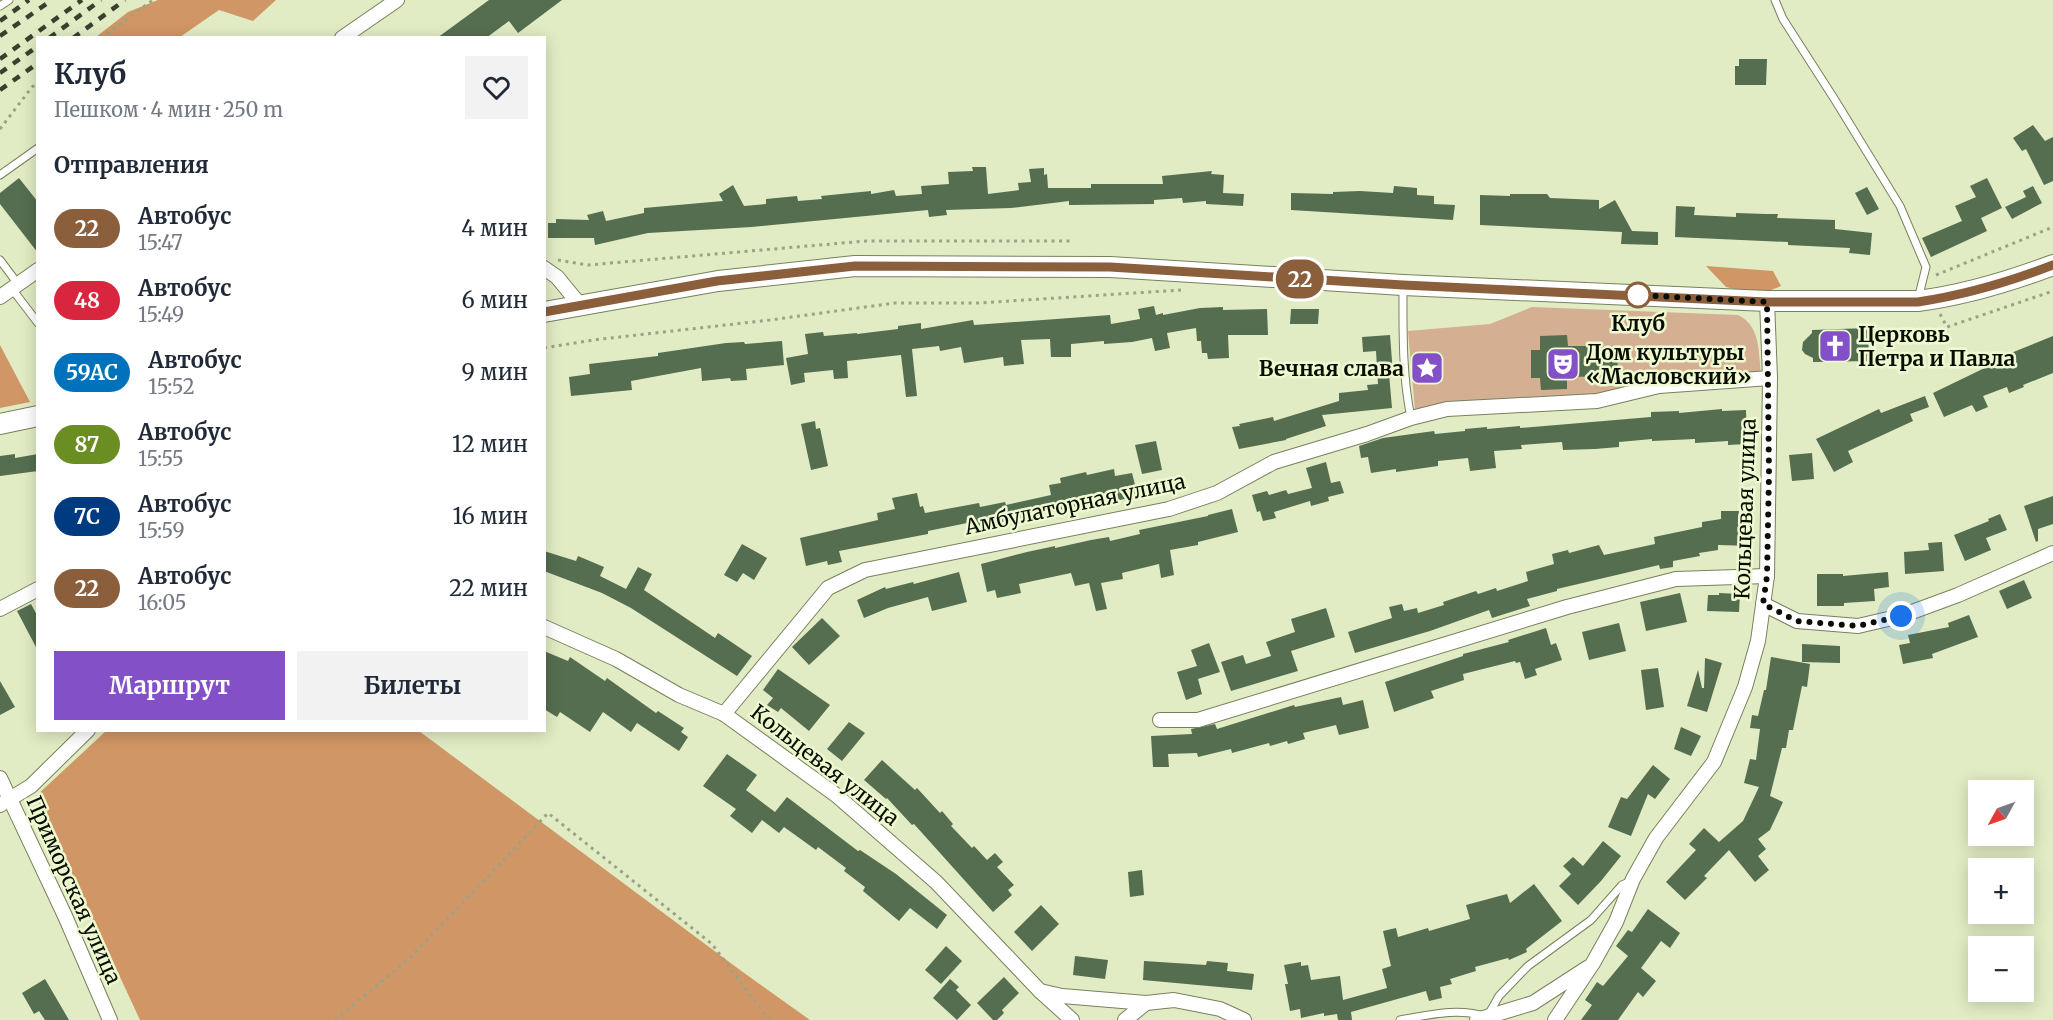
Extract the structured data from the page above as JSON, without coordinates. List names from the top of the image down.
{
  "streets": {
    "street": ["Амбулаторная улица", "Кольцевая улица", "Приморская улица"]
  },
  "crossings": [
    ["Амбулаторная улица", "Кольцевая улица"]
  ],
  "places": {
    "other": ["Клуб"],
    "church": ["Церковь Петра и Павла"],
    "theatre": ["Дом культуры «Масловский»"],
    "place": ["Вечная слава"]
  },
  "lines": ["bus line 22"],
  "north": "bottom left",
  "page": {
    "on_map": "22",
    "heading": [
      ["Клуб", "Пешком · 4 мин · 250 m"],
      "Отправления"
    ],
    "list": [
      {
        "mark": "22",
        "name": "Автобус",
        "note": "15:47",
        "value": "4 мин"
      },
      {
        "mark": "48",
        "name": "Автобус",
        "note": "15:49",
        "value": "6 мин"
      },
      {
        "mark": "59АС",
        "name": "Автобус",
        "note": "15:52",
        "value": "9 мин"
      },
      {
        "mark": "87",
        "name": "Автобус",
        "note": "15:55",
        "value": "12 мин"
      },
      {
        "mark": "7С",
        "name": "Автобус",
        "note": "15:59",
        "value": "16 мин"
      },
      {
        "mark": "22",
        "name": "Автобус",
        "note": "16:05",
        "value": "22 мин"
      }
    ],
    "buttons": ["Маршрут", "Билеты"],
    "map_buttons": ["+", "−"]
  }
}
